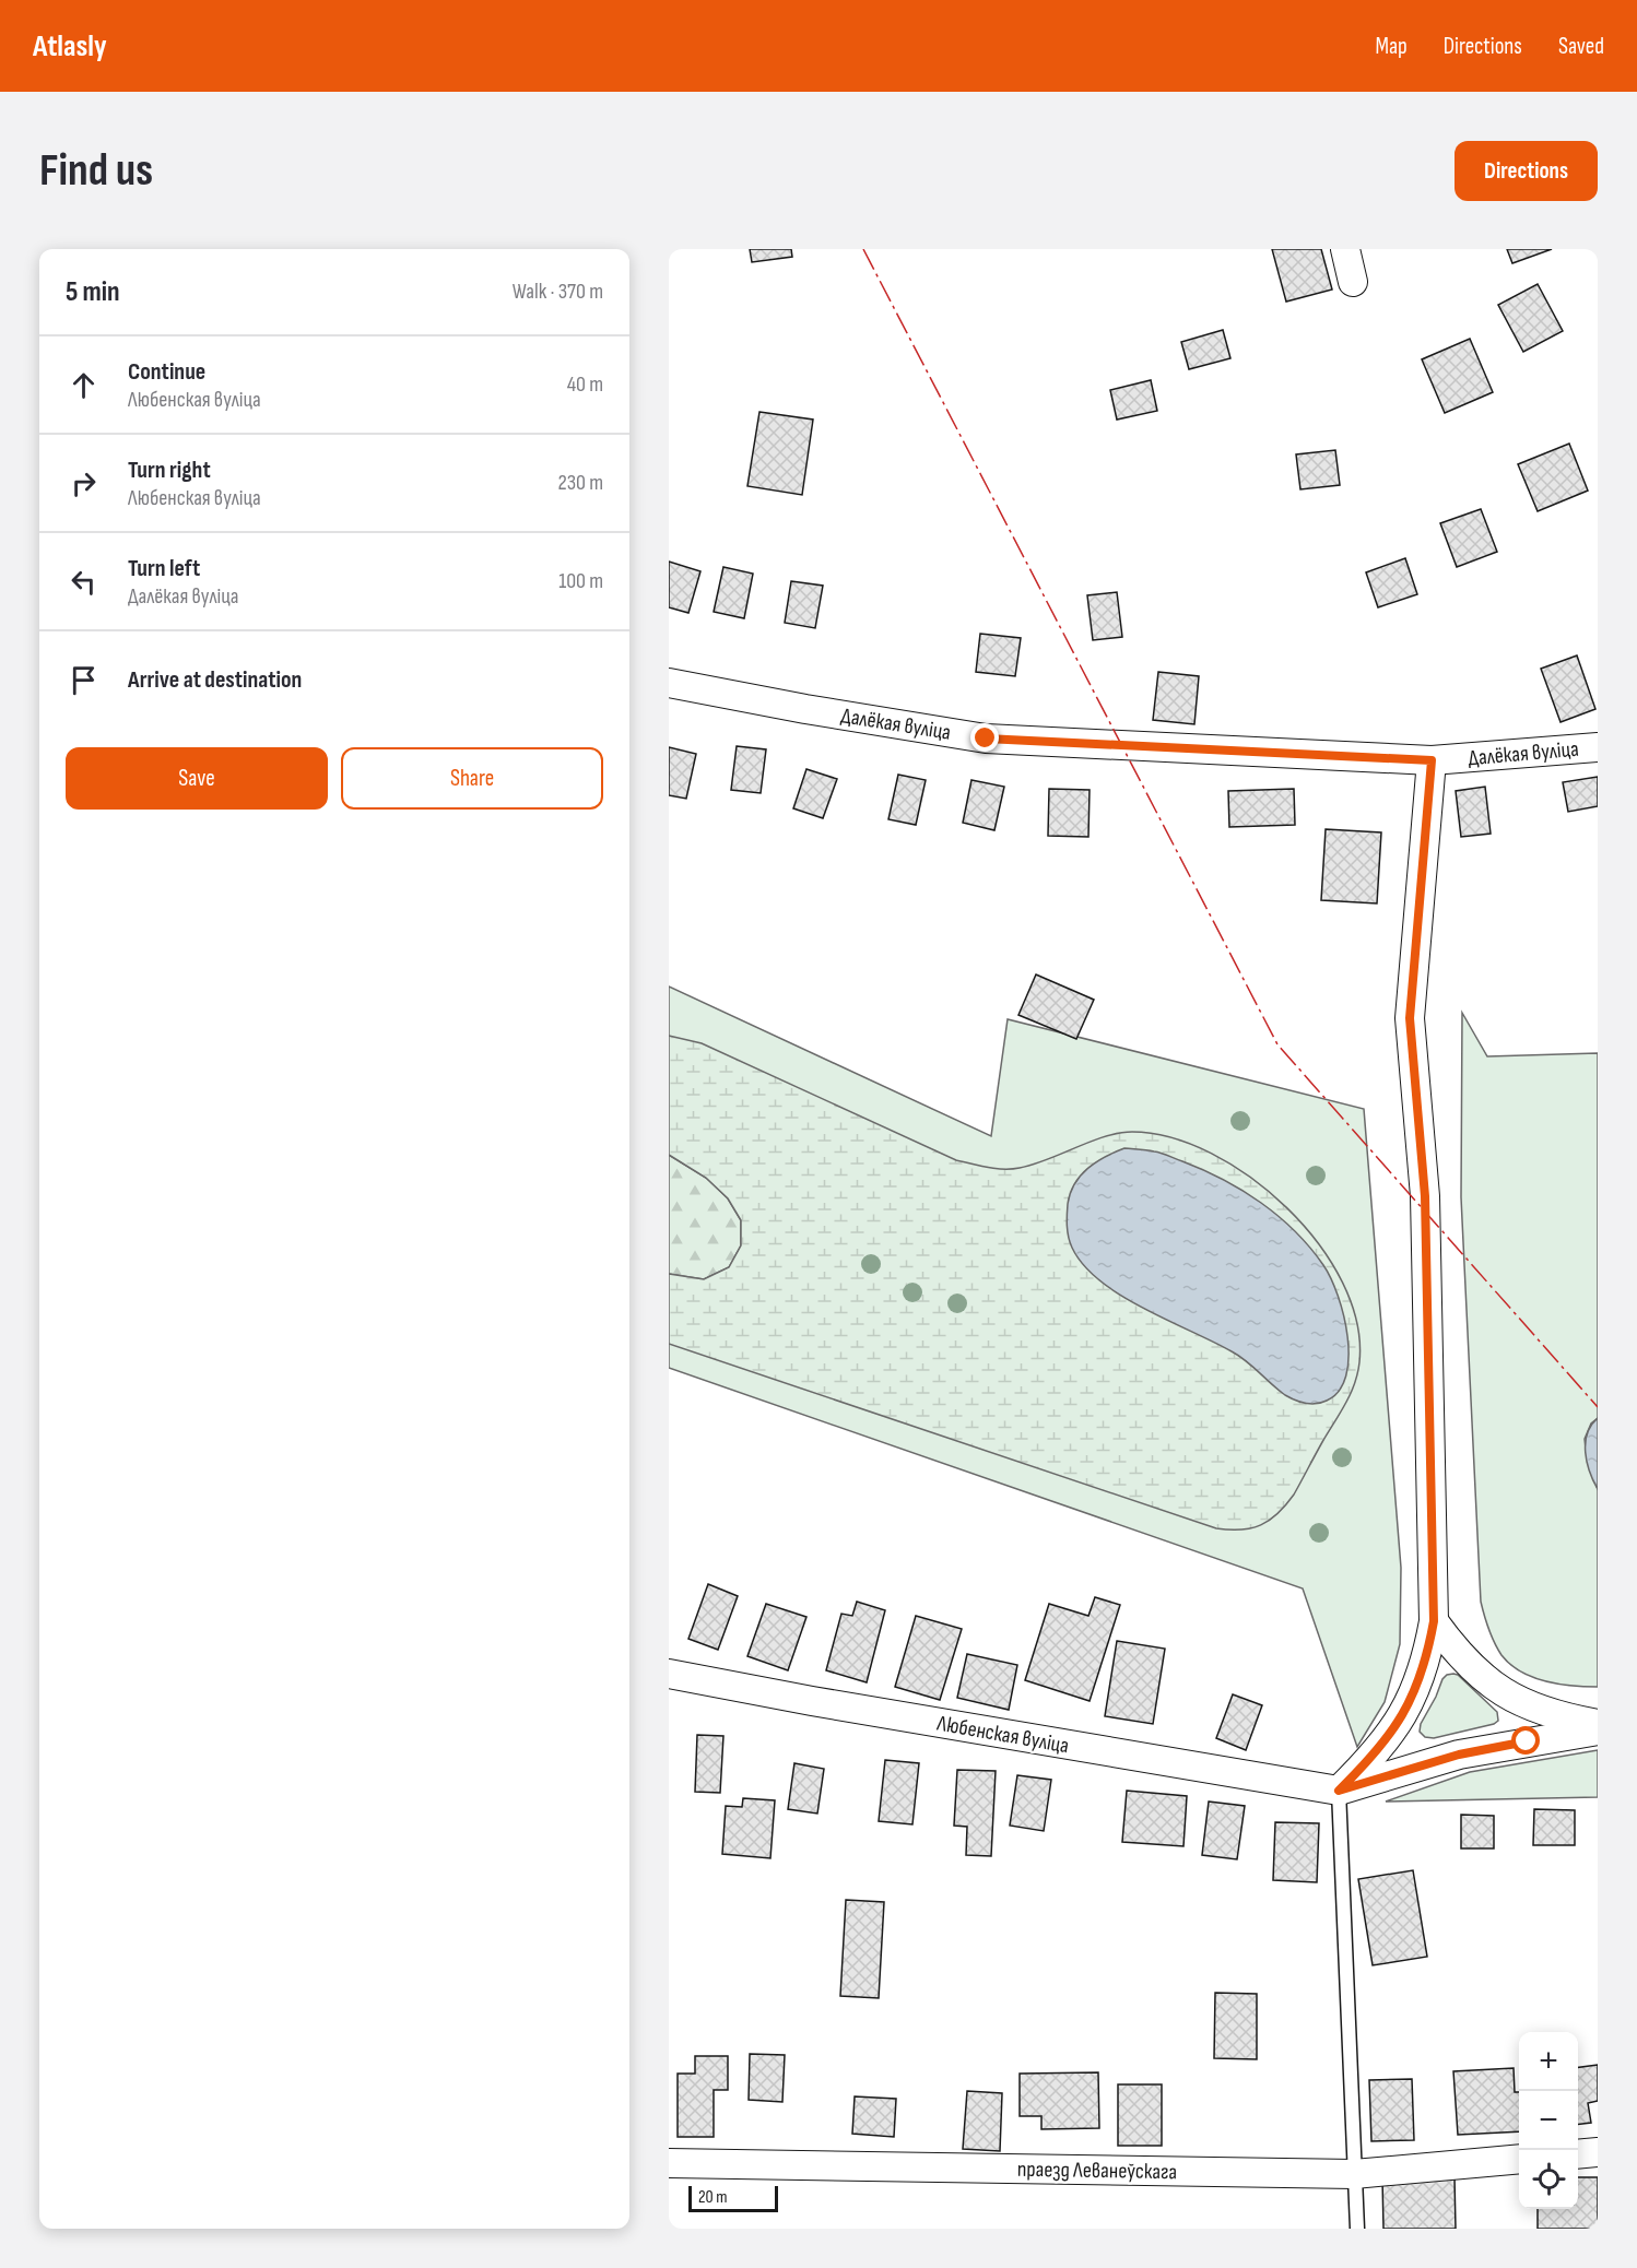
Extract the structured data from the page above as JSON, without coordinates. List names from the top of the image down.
{
  "streets": {
    "street": ["Далёкая вуліца", "Любенская вуліца", "праезд Леванеўскага"]
  },
  "scale_bar": "20 m",
  "page": {
    "header": "Atlasly",
    "nav": ["Map", "Directions", "Saved"],
    "buttons": [
      "Directions",
      ["Save", "Share"]
    ],
    "title": "Find us",
    "heading": ["5 min", "Walk · 370 m"],
    "list": [
      ["Continue", "Любенская вуліца", "40 m"],
      ["Turn right", "Любенская вуліца", "230 m"],
      ["Turn left", "Далёкая вуліца", "100 m"],
      "Arrive at destination"
    ],
    "map_buttons": ["+", "−"],
    "scale": "20 m"
  }
}
